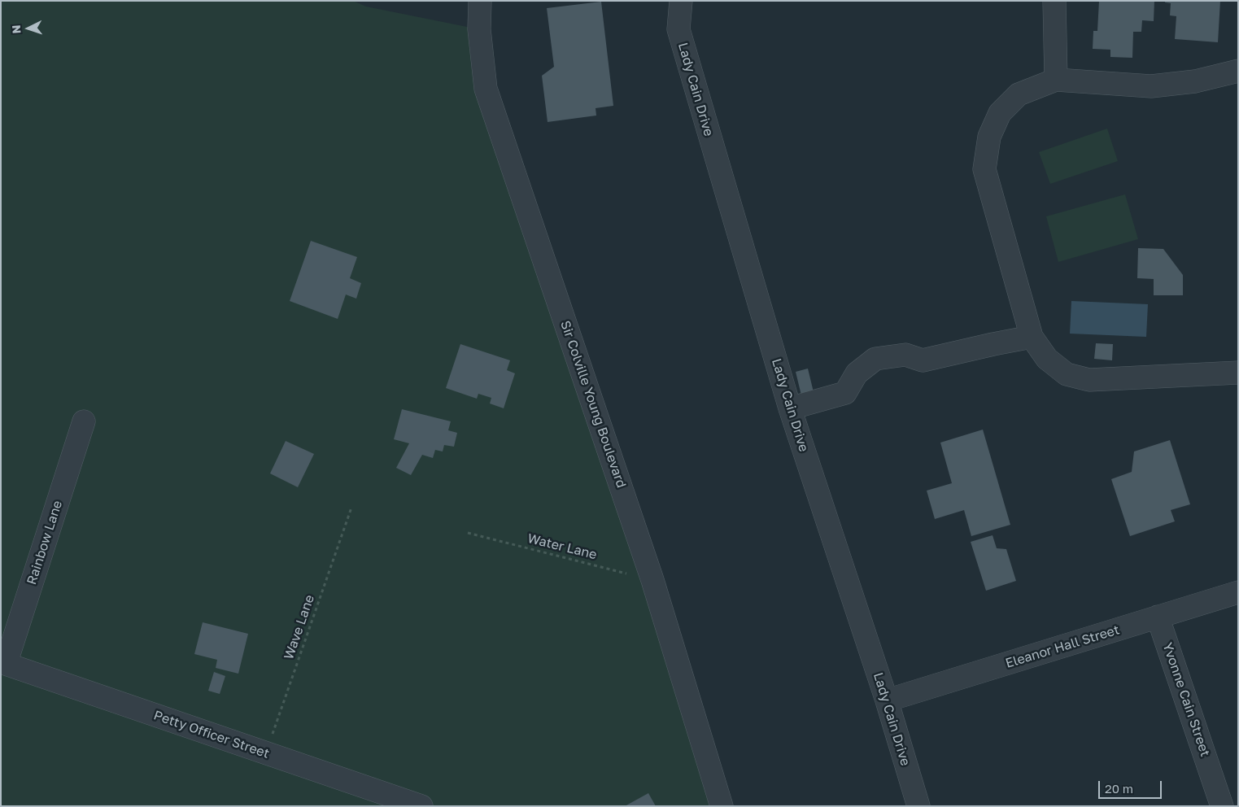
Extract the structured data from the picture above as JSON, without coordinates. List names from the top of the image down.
{
  "streets": {
    "street": [
      "Lady Cain Drive",
      "Sir Colville Young Boulevard",
      "Rainbow Lane",
      "Eleanor Hall Street",
      "Yvonne Cain Street",
      "Petty Officer Street"
    ],
    "path": ["Water Lane", "Wave Lane"]
  },
  "crossings": [
    ["Lady Cain Drive", "Eleanor Hall Street"],
    ["Sir Colville Young Boulevard", "Water Lane"],
    ["Rainbow Lane", "Petty Officer Street"],
    ["Wave Lane", "Petty Officer Street"],
    ["Eleanor Hall Street", "Yvonne Cain Street"]
  ],
  "scale_bar": "20 m",
  "north": "left"
}
